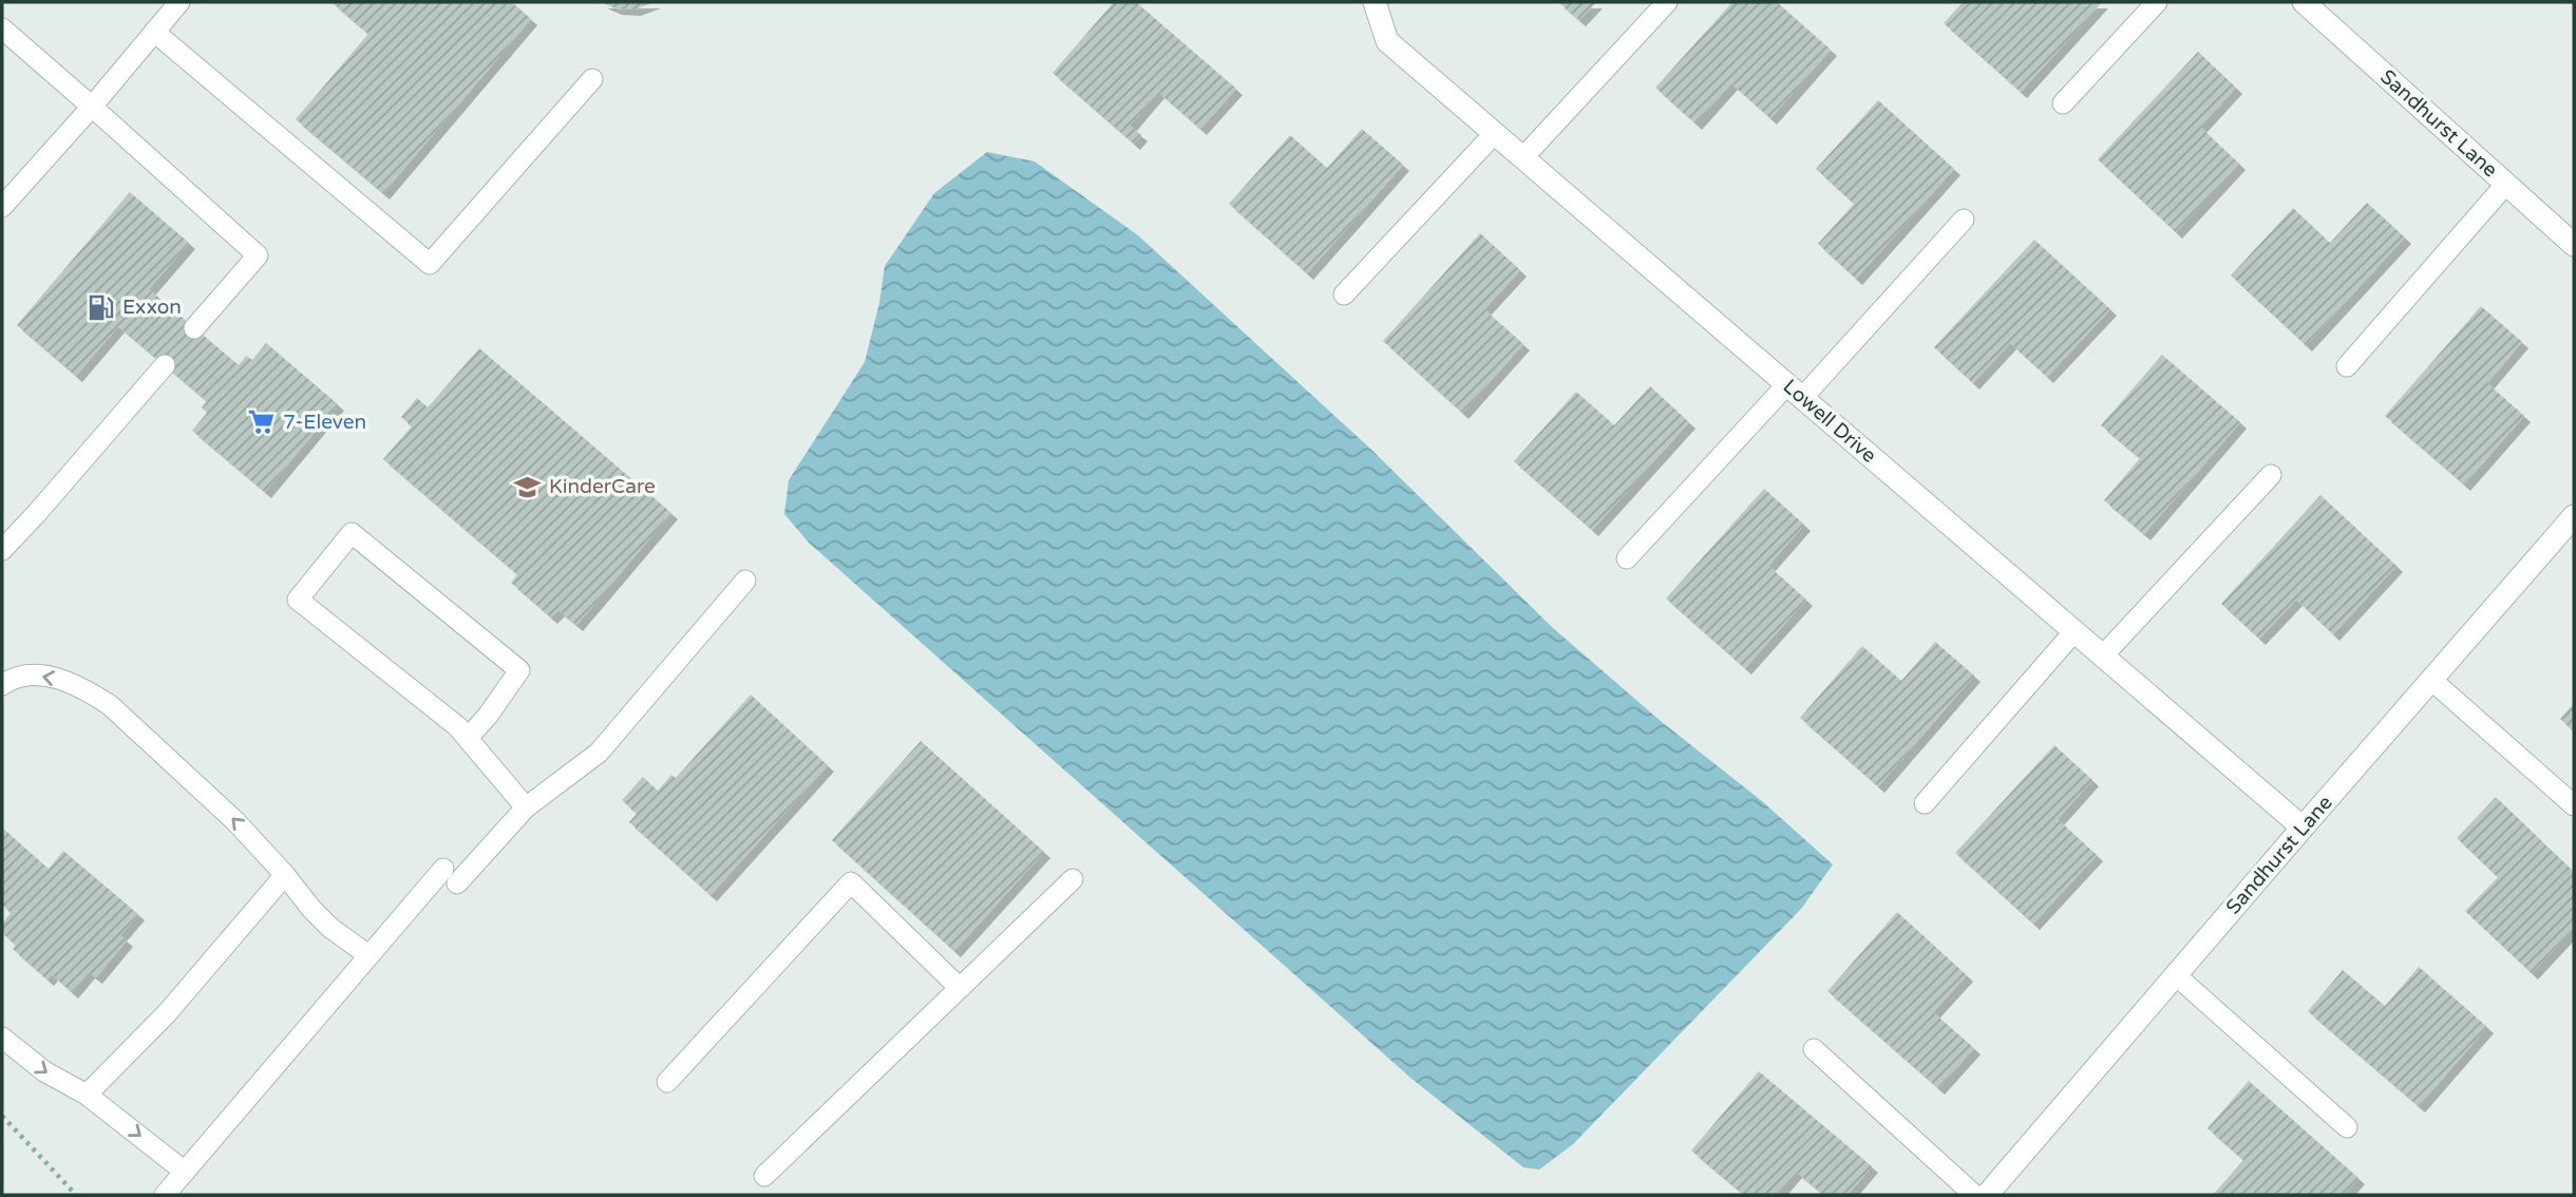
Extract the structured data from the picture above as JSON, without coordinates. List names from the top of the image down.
{
  "streets": {
    "street": ["Sandhurst Lane", "Lowell Drive"]
  },
  "crossings": [
    ["Sandhurst Lane", "Lowell Drive"]
  ],
  "places": {
    "fuel station": ["Exxon"],
    "supermarket": ["7-Eleven"],
    "school or university": ["KinderCare"]
  }
}
